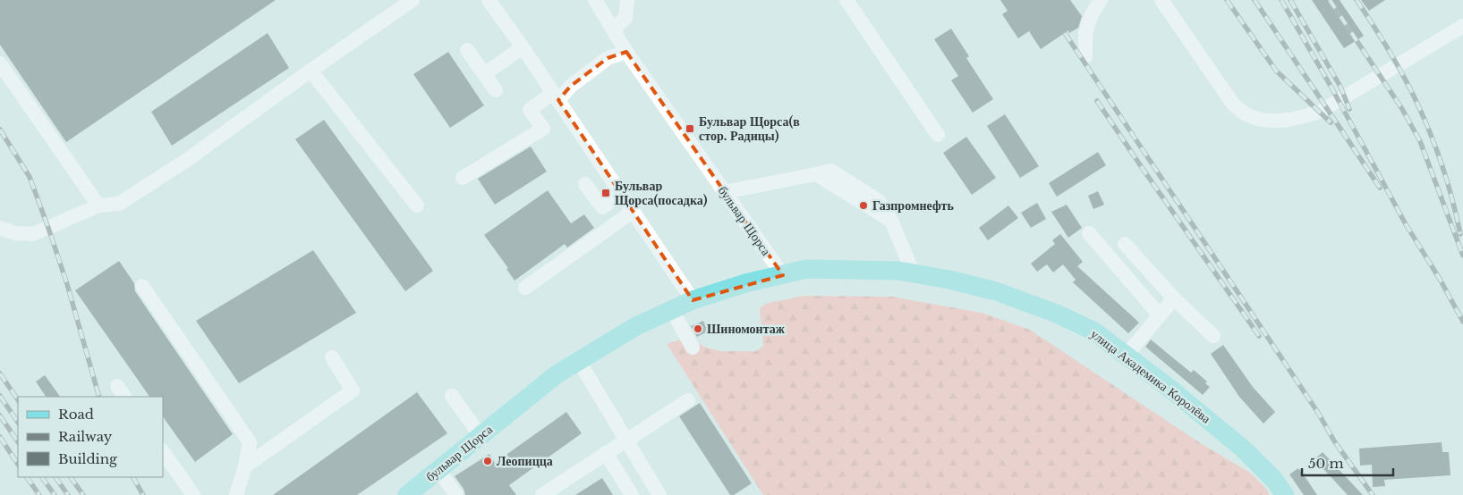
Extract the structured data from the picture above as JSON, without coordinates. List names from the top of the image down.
{
  "streets": {
    "main road": ["бульвар Щорса", "улица Академика Королёва"]
  },
  "crossings": [
    ["бульвар Щорса", "улица Академика Королёва"]
  ],
  "places": {
    "transit": ["Бульвар Щорса(в стор. Радицы)", "Бульвар Щорса(посадка)"],
    "other": ["Газпромнефть", "Шиномонтаж", "Леопицца"]
  },
  "legend": ["Road", "Railway", "Building"],
  "scale_bar": "50 m"
}
